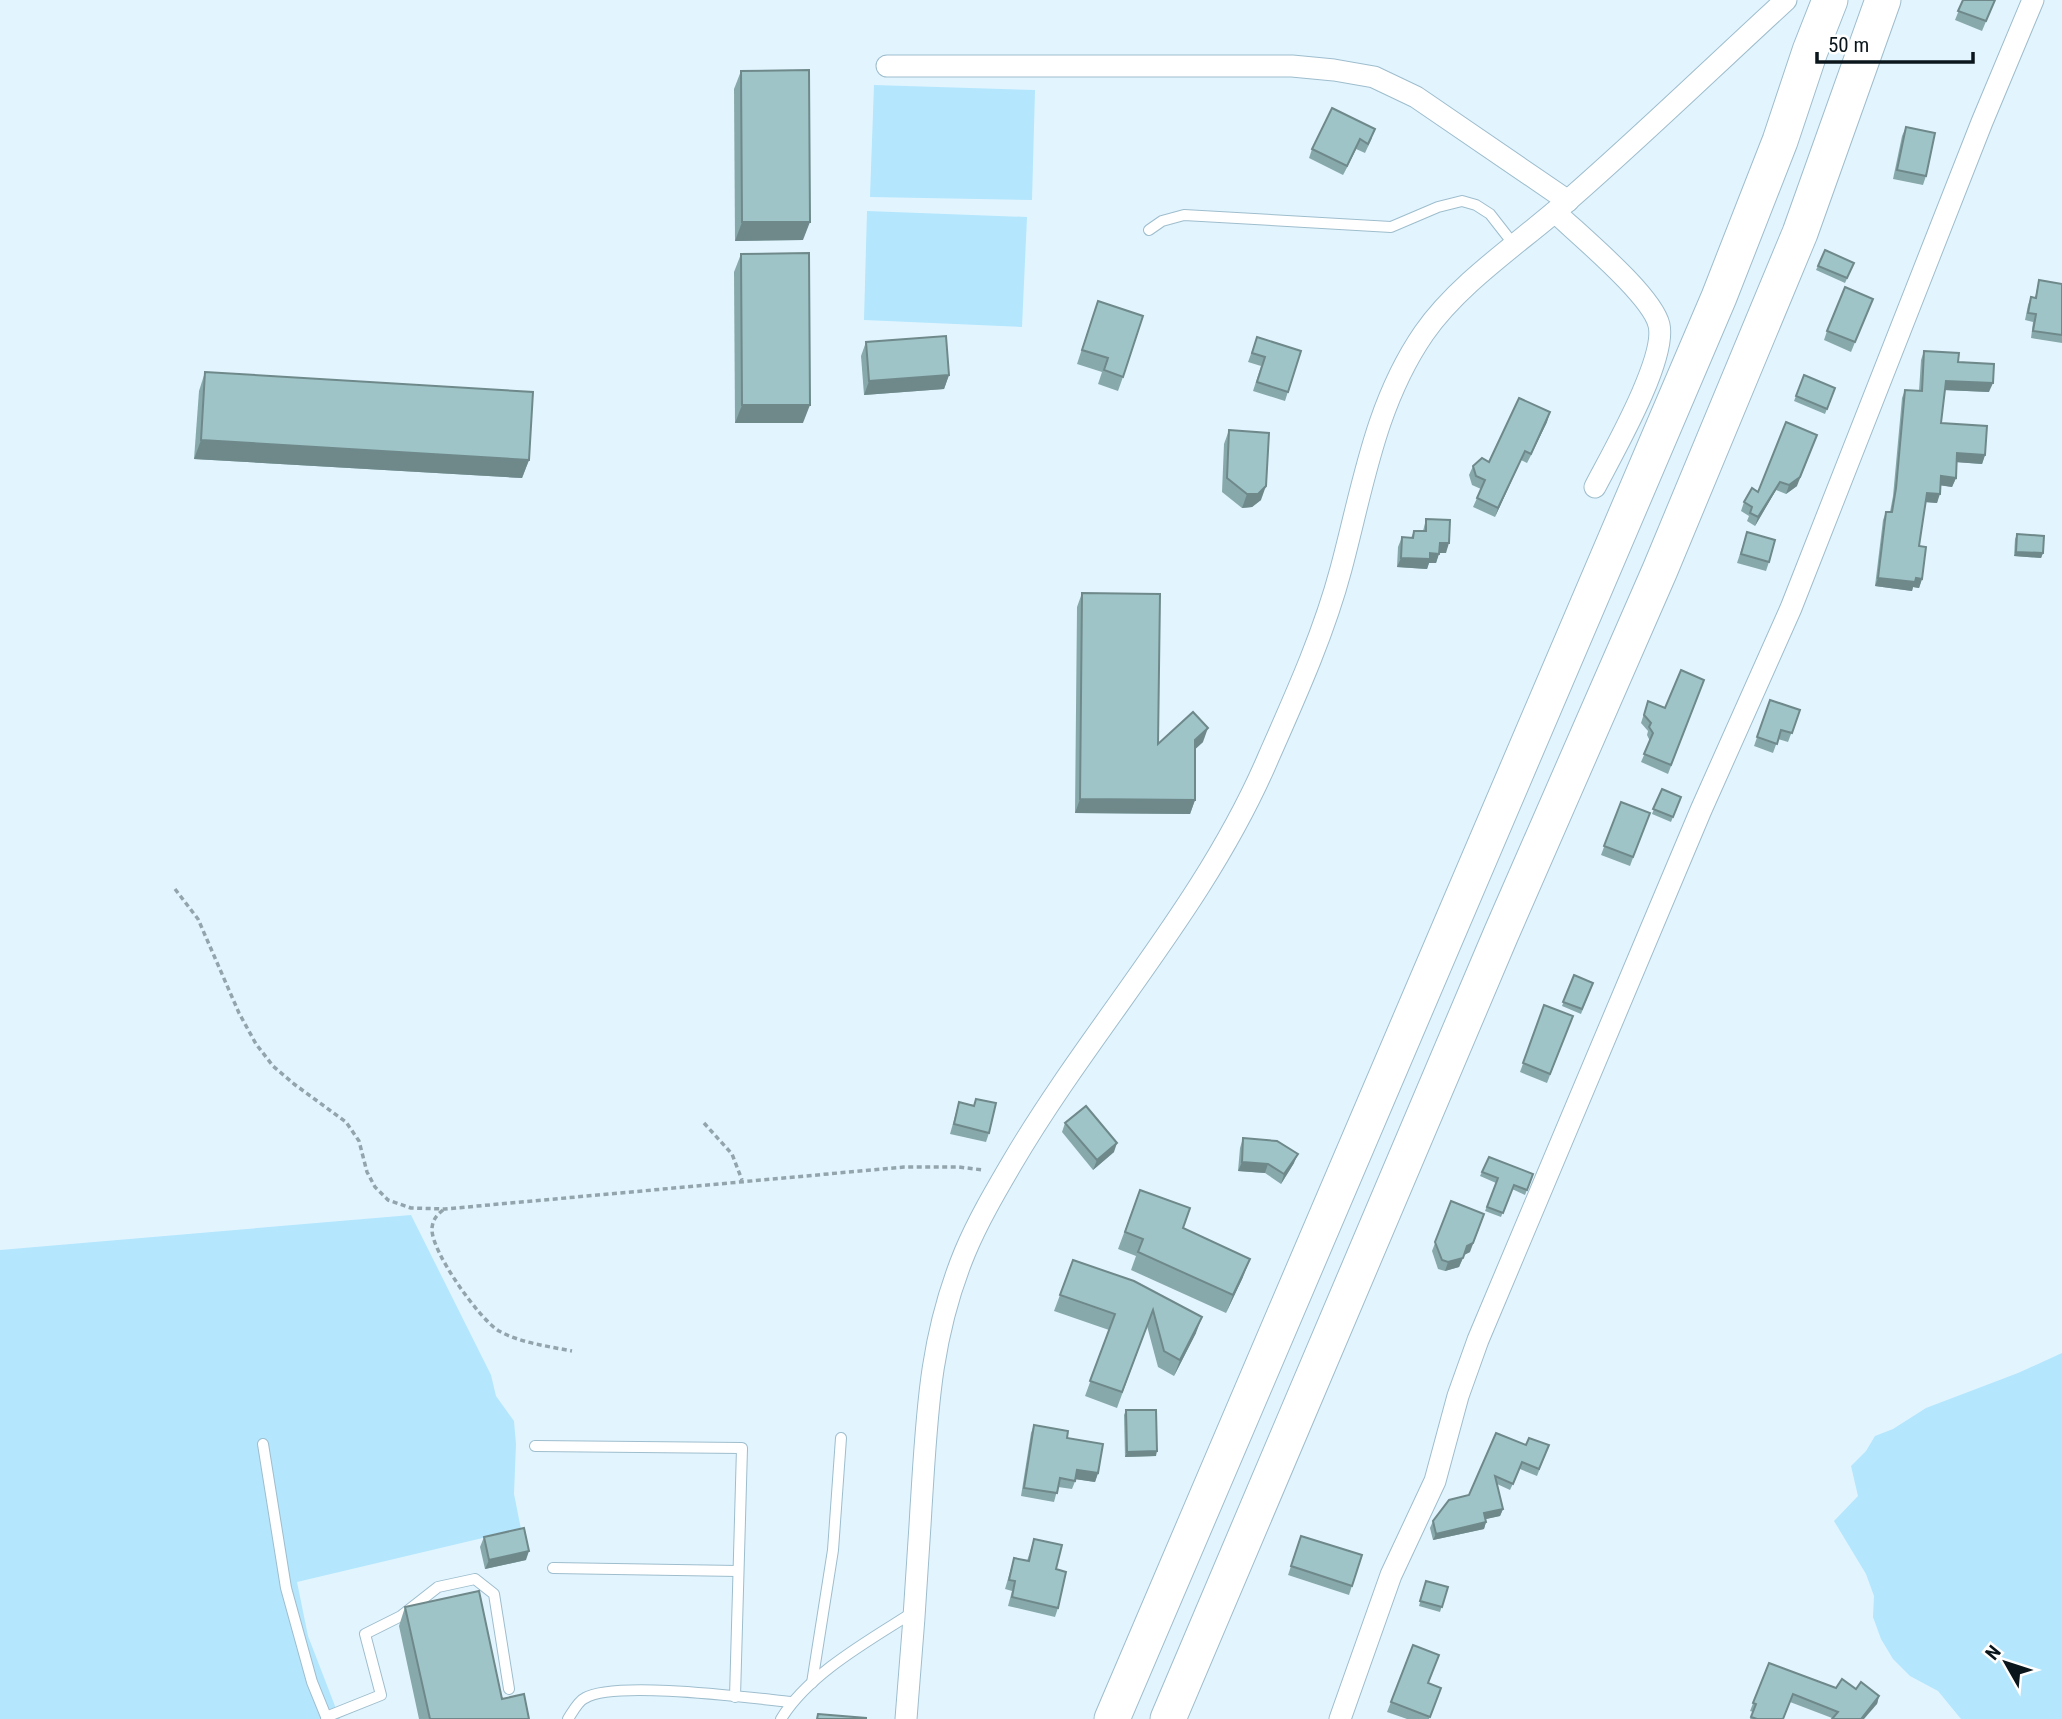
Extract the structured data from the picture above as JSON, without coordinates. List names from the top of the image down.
{
  "scale_bar": "50 m",
  "north": "top left"
}
